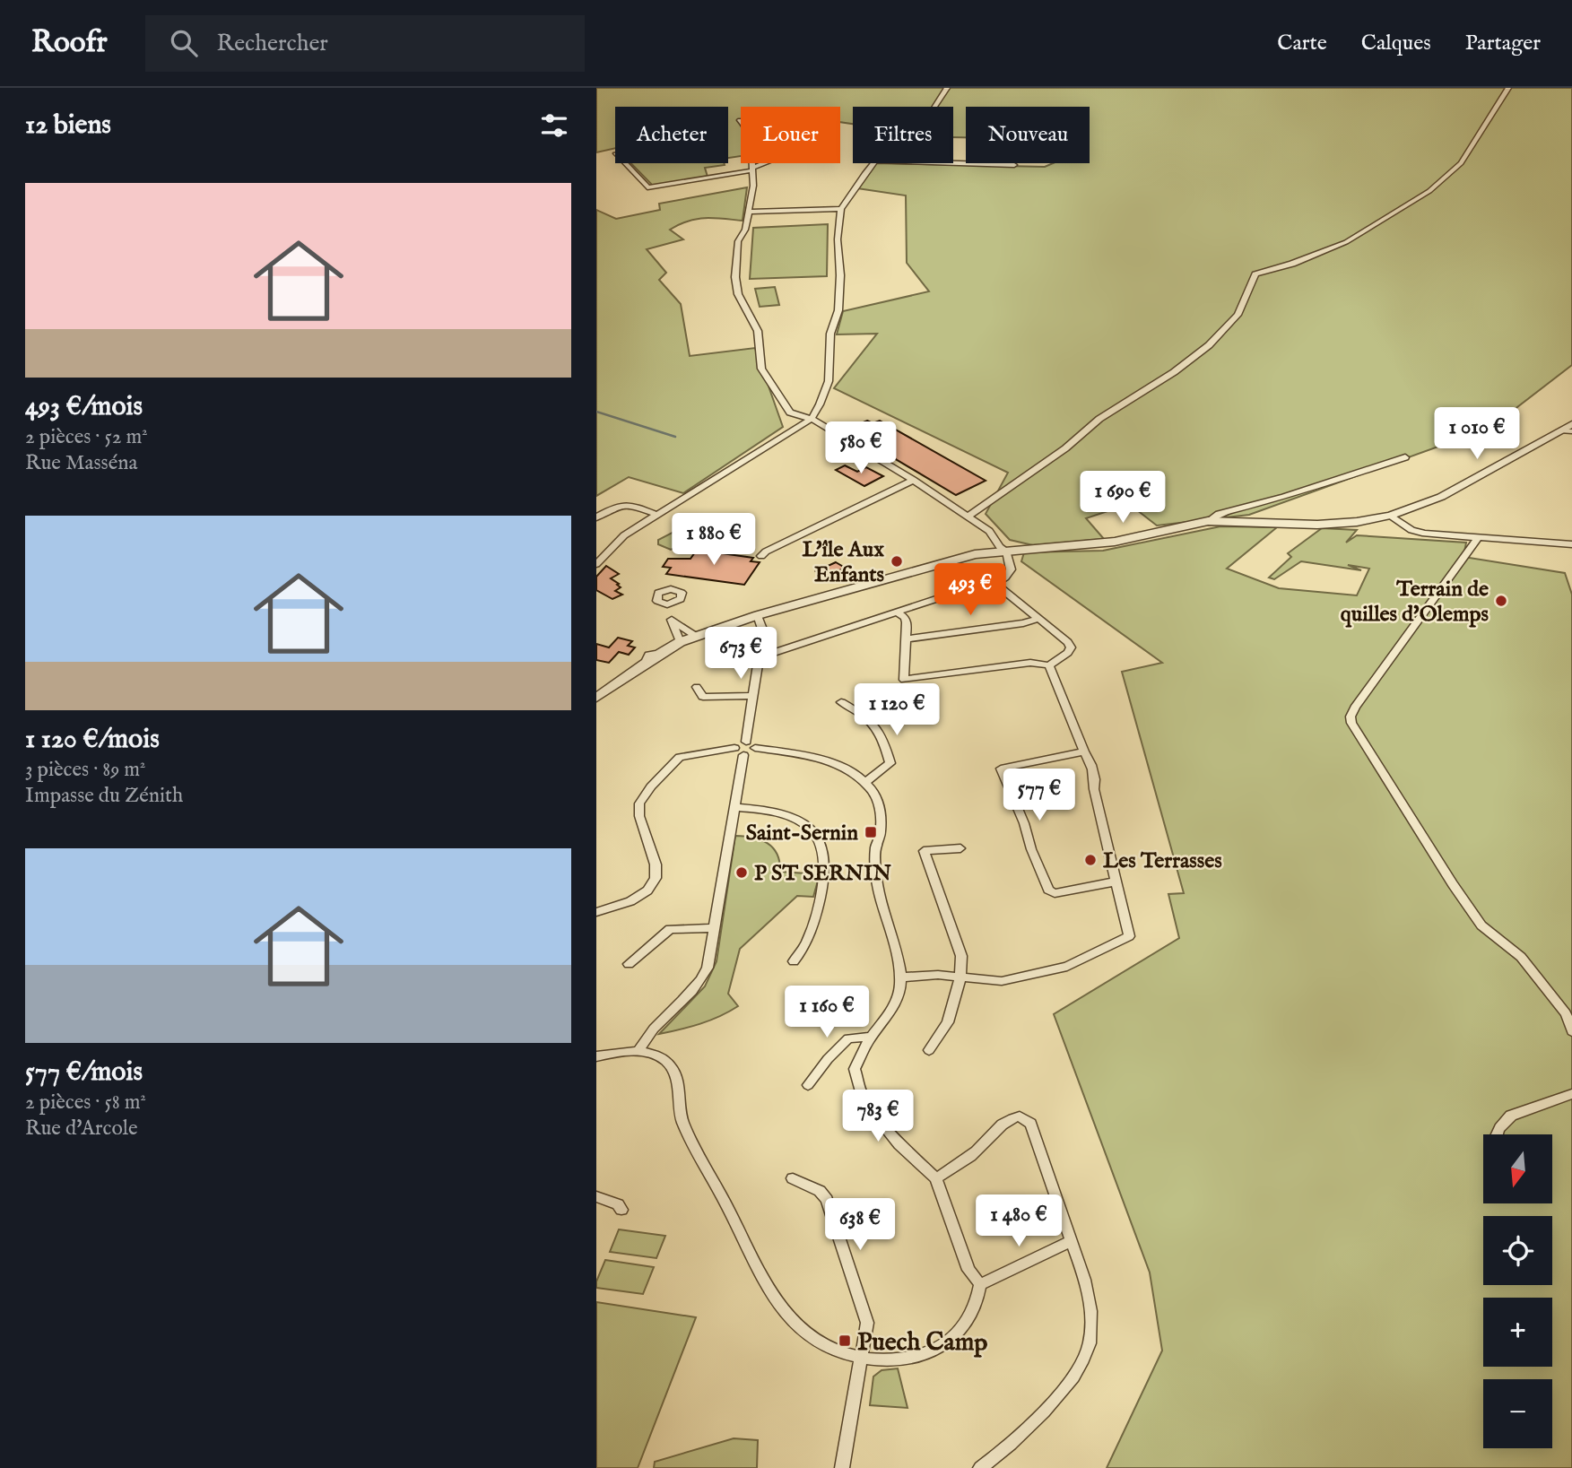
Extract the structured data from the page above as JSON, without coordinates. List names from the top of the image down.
{
  "places": {
    "other": [
      "L'île Aux Enfants",
      "Terrain de quilles d'Olemps",
      "Les Terrasses",
      "P ST SERNIN"
    ],
    "transit": ["Saint-Sernin", "Puech Camp"]
  },
  "north": "bottom",
  "page": {
    "header": "Roofr",
    "search": "Rechercher",
    "nav": ["Carte", "Calques", "Partager"],
    "heading": "12 biens",
    "chip": [
      "Acheter",
      "Louer",
      "Filtres",
      "Nouveau"
    ],
    "list": [
      {
        "name": "493 €/mois",
        "note": "2 pièces · 52 m² · Rue Masséna"
      },
      {
        "name": "1 120 €/mois",
        "note": "3 pièces · 89 m² · Impasse du Zénith"
      },
      {
        "name": "577 €/mois",
        "note": "2 pièces · 58 m² · Rue d'Arcole"
      }
    ],
    "price": [
      "1 010 €",
      "580 €",
      "1 690 €",
      "1 880 €",
      "493 €",
      "673 €",
      "1 120 €",
      "577 €",
      "1 160 €",
      "783 €",
      "1 480 €",
      "638 €"
    ],
    "map_buttons": ["+", "−"]
  }
}
